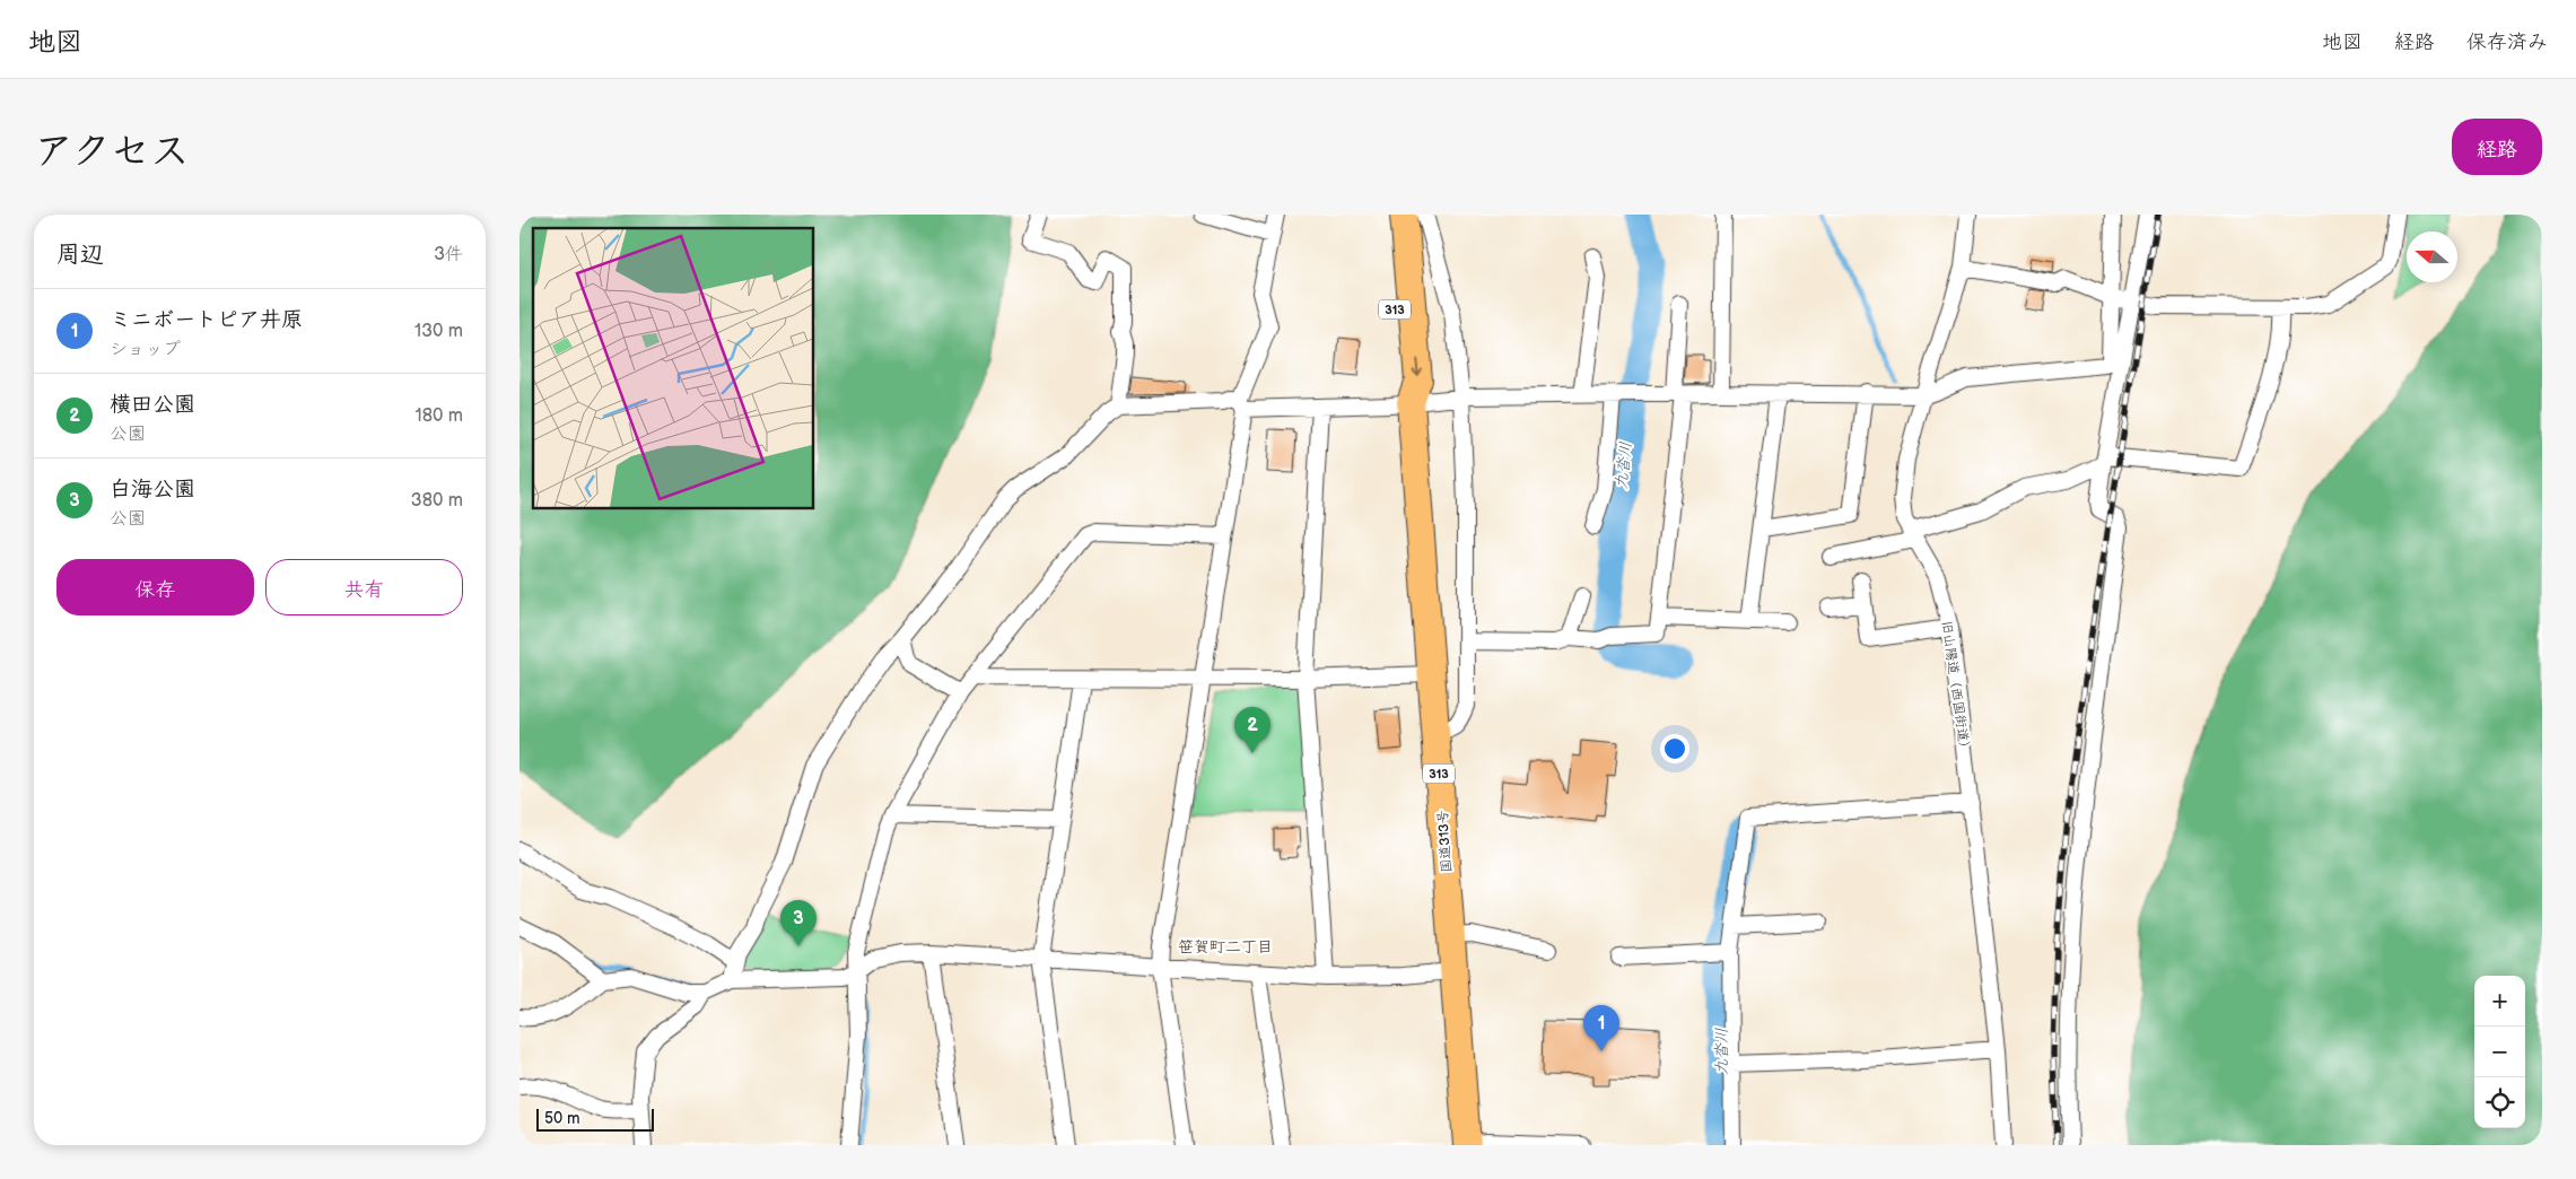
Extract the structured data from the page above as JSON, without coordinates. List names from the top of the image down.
{
  "streets": {
    "highway": ["313", "国道313号"],
    "street": ["旧山陽道（西国街道）"]
  },
  "districts": ["笹賀町二丁目"],
  "water": ["九沓川"],
  "scale_bar": "50 m",
  "north": "left",
  "page": {
    "header": "地図",
    "nav": ["地図", "経路", "保存済み"],
    "title": "アクセス",
    "buttons": [
      "経路",
      ["保存", "共有"]
    ],
    "heading": ["周辺", "3件"],
    "list": [
      {
        "mark": "1",
        "name": "ミニボートピア井原",
        "note": "ショップ",
        "value": "130 m"
      },
      {
        "mark": "2",
        "name": "横田公園",
        "note": "公園",
        "value": "180 m"
      },
      {
        "mark": "3",
        "name": "白海公園",
        "note": "公園",
        "value": "380 m"
      }
    ],
    "pins": ["2", "3", "1"],
    "map_buttons": ["+", "−"],
    "scale": "50 m"
  }
}
